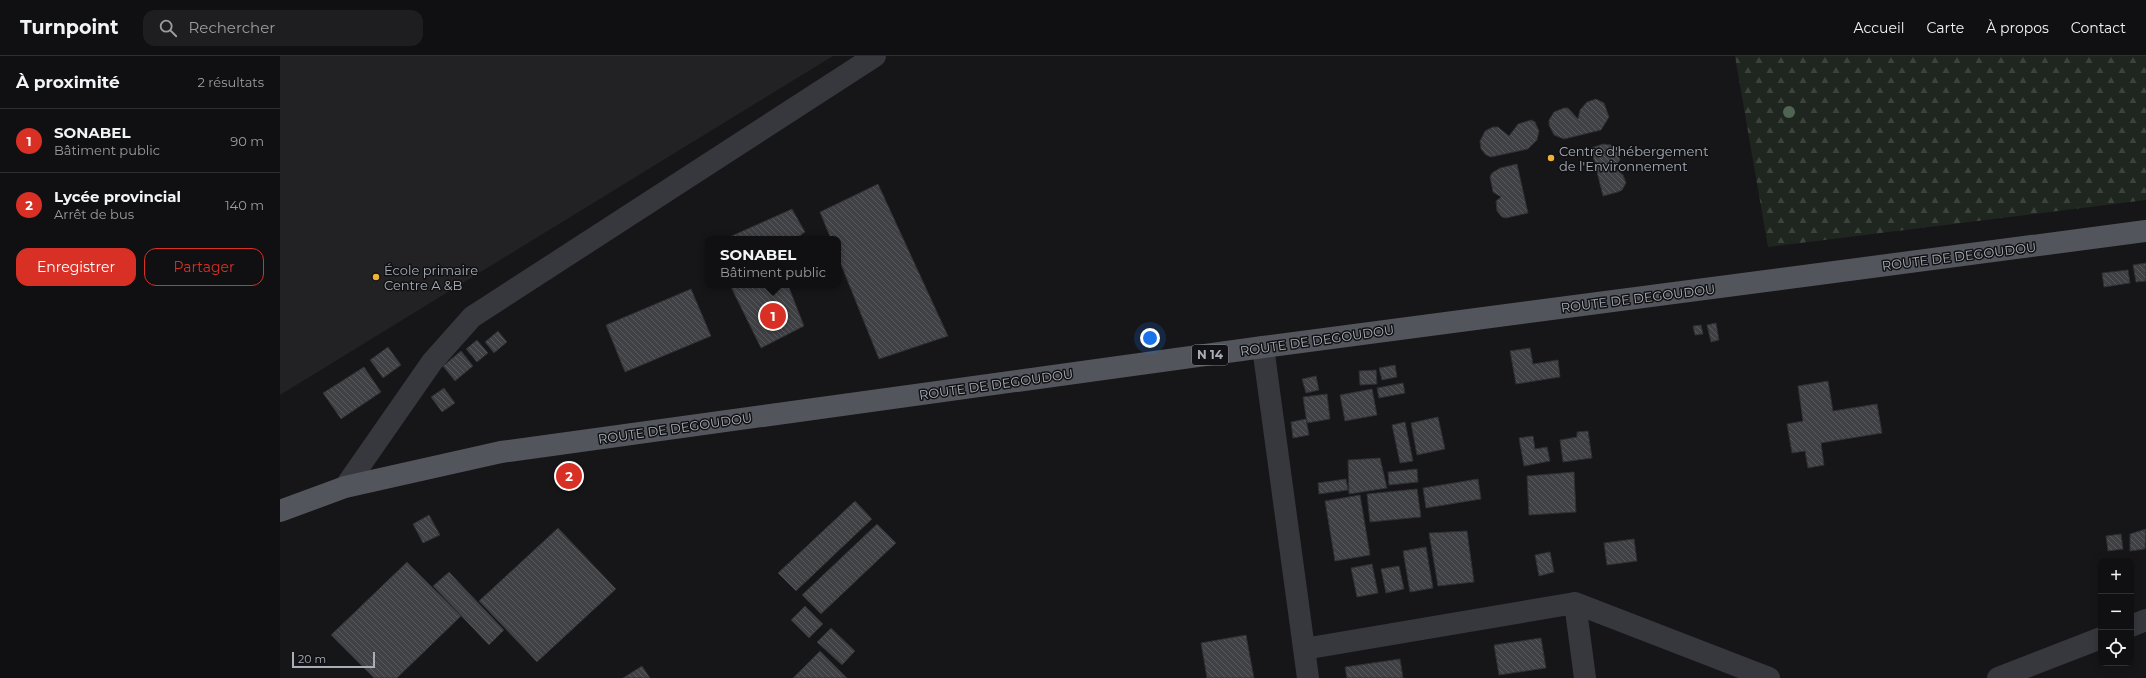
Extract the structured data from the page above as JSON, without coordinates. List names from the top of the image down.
{
  "streets": {
    "main road": ["ROUTE DE DEGOUDOU", "N 14"]
  },
  "places": ["Centre d'hébergement de l'Environnement", "École primaire Centre A &B"],
  "scale_bar": "20 m",
  "page": {
    "header": "Turnpoint",
    "search": "Rechercher",
    "nav": [
      "Accueil",
      "Carte",
      "À propos",
      "Contact"
    ],
    "heading": ["À proximité", "2 résultats"],
    "list": [
      {
        "mark": "1",
        "name": "SONABEL",
        "note": "Bâtiment public",
        "value": "90 m"
      },
      {
        "mark": "2",
        "name": "Lycée provincial",
        "note": "Arrêt de bus",
        "value": "140 m"
      }
    ],
    "buttons": ["Enregistrer", "Partager"],
    "popup": ["SONABEL", "Bâtiment public"],
    "pins": ["1", "2"],
    "map_buttons": ["+", "−"],
    "scale": "20 m"
  }
}
